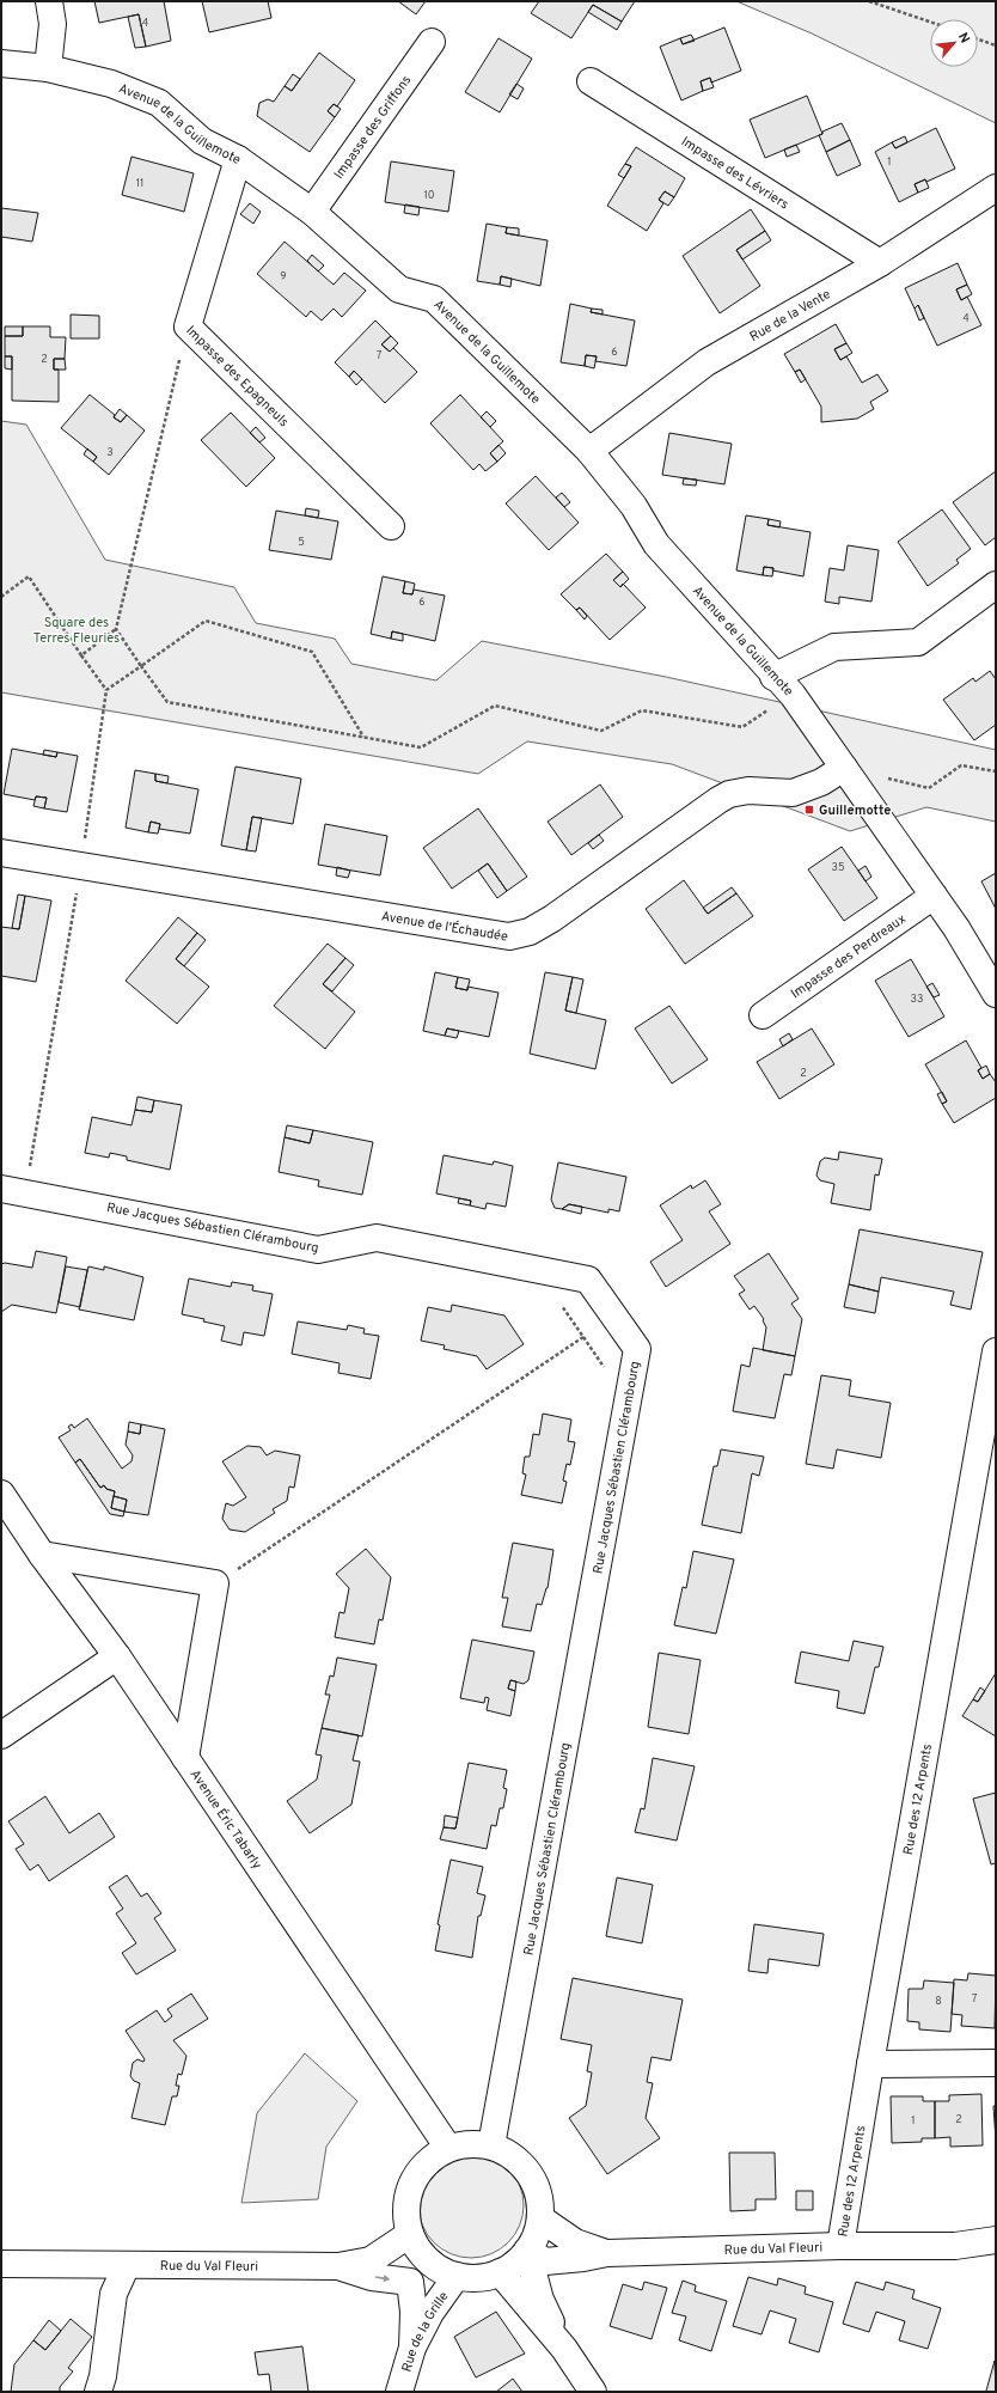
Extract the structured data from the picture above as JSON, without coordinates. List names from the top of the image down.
{
  "streets": {
    "street": [
      "Avenue de la Guillemote",
      "Impasse des Griffons",
      "Impasse des Lévriers",
      "Rue de la Vente",
      "Impasse des Epagneuls",
      "Avenue de l'Échaudée",
      "Impasse des Perdreaux",
      "Rue Jacques Sébastien Clérambourg",
      "Rue des 12 Arpents",
      "Avenue Éric Tabarly",
      "Rue du Val Fleuri",
      "Rue de la Grille"
    ]
  },
  "crossings": [
    ["Avenue de la Guillemote", "Impasse des Griffons"],
    ["Avenue de la Guillemote", "Rue de la Vente"],
    ["Avenue de la Guillemote", "Impasse des Epagneuls"],
    ["Avenue de la Guillemote", "Avenue de l'Échaudée"],
    ["Avenue de la Guillemote", "Impasse des Perdreaux"],
    ["Impasse des Lévriers", "Rue de la Vente"],
    ["Rue Jacques Sébastien Clérambourg", "Avenue Éric Tabarly"],
    ["Rue Jacques Sébastien Clérambourg", "Rue du Val Fleuri"],
    ["Rue Jacques Sébastien Clérambourg", "Rue de la Grille"],
    ["Rue des 12 Arpents", "Rue du Val Fleuri"],
    ["Avenue Éric Tabarly", "Rue du Val Fleuri"],
    ["Avenue Éric Tabarly", "Rue de la Grille"],
    ["Rue du Val Fleuri", "Rue de la Grille"]
  ],
  "parks": ["Square des Terres Fleuries"],
  "places": {
    "transit": ["Guillemotte"]
  },
  "house_numbers": [
    "14",
    "1",
    "11",
    "10",
    "9",
    "4",
    "6",
    "7",
    "2",
    "3",
    "5",
    "6",
    "35",
    "33",
    "2",
    "7",
    "8",
    "2",
    "1"
  ],
  "north": "top right"
}
